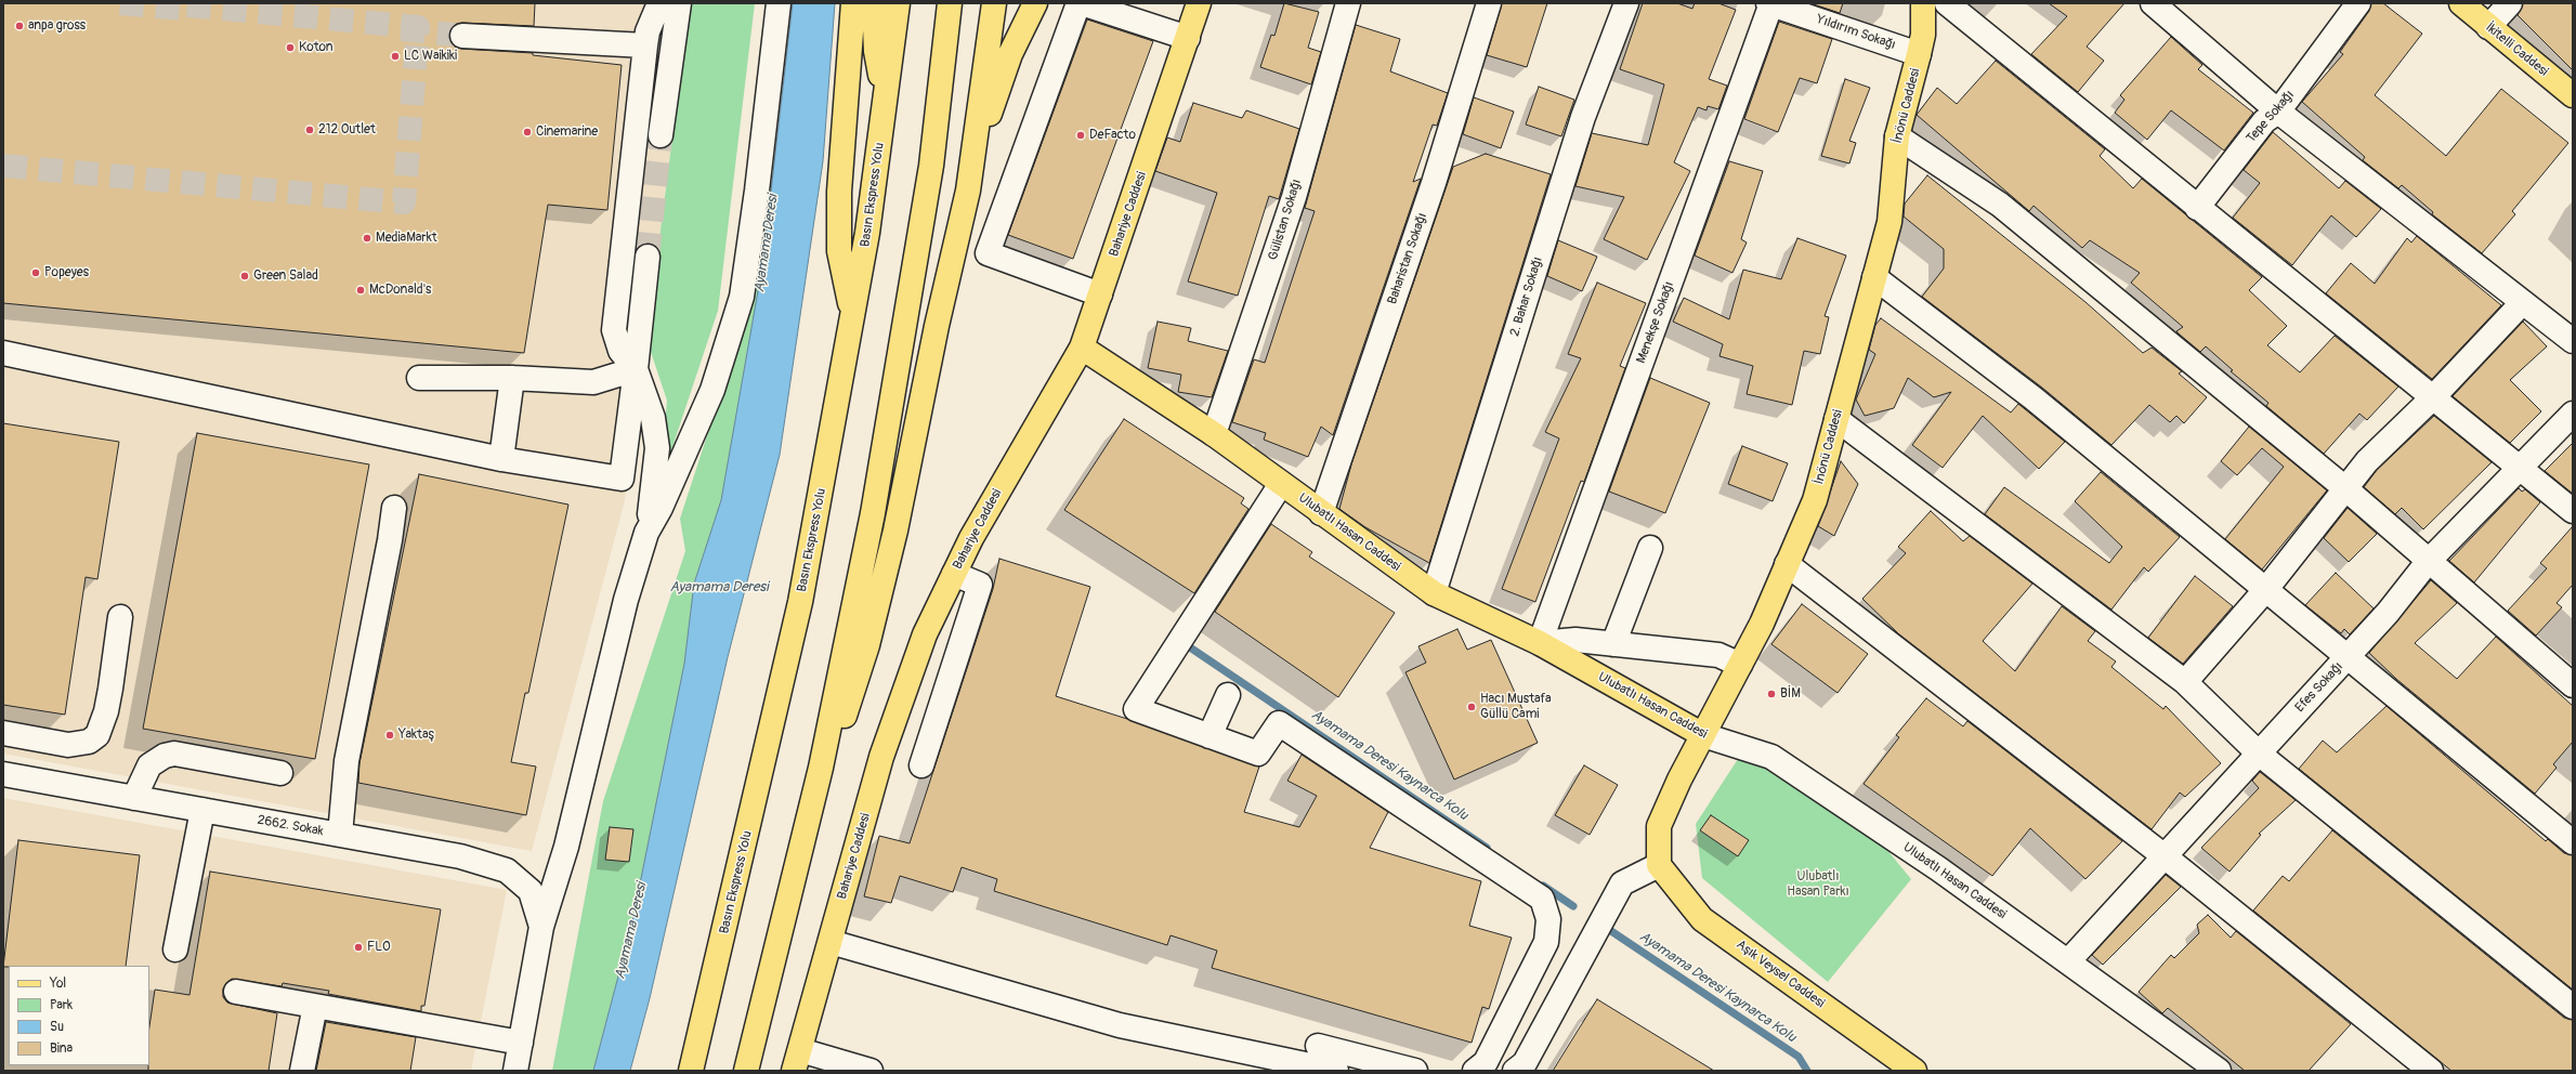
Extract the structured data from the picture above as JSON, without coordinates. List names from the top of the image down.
{
  "streets": {
    "main road": [
      "İkitelli Caddesi",
      "İnönü Caddesi",
      "Basın Ekspress Yolu",
      "Bahariye Caddesi",
      "Ulubatlı Hasan Caddesi",
      "Aşık Veysel Caddesi"
    ],
    "street": [
      "Yıldırım Sokağı",
      "Tepe Sokağı",
      "Gülistan Sokağı",
      "Baharistan Sokağı",
      "2. Bahar Sokağı",
      "Menekşe Sokağı",
      "Efes Sokağı",
      "2662. Sokak"
    ]
  },
  "crossings": [
    ["Yıldırım Sokağı", "İnönü Caddesi"],
    ["Yıldırım Sokağı", "Menekşe Sokağı"],
    ["İnönü Caddesi", "Ulubatlı Hasan Caddesi"],
    ["İnönü Caddesi", "Aşık Veysel Caddesi"],
    ["Bahariye Caddesi", "Ulubatlı Hasan Caddesi"],
    ["Gülistan Sokağı", "Ulubatlı Hasan Caddesi"],
    ["Baharistan Sokağı", "Ulubatlı Hasan Caddesi"],
    ["2. Bahar Sokağı", "Ulubatlı Hasan Caddesi"],
    ["Menekşe Sokağı", "Ulubatlı Hasan Caddesi"],
    ["Ulubatlı Hasan Caddesi", "Efes Sokağı"]
  ],
  "water": ["Ayamama Deresi", "Ayamama Deresi Kaynarca Kolu"],
  "parks": ["Ulubatlı Hasan Parkı"],
  "places": [
    "anpa gross",
    "Koton",
    "LC Waikiki",
    "212 Outlet",
    "Cinemarine",
    "DeFacto",
    "MediaMarkt",
    "Popeyes",
    "Green Salad",
    "McDonald's",
    "BİM",
    "Hacı Mustafa Güllü Cami",
    "Yaktaş",
    "FLO"
  ],
  "legend": [
    "Yol",
    "Park",
    "Su",
    "Bina"
  ]
}
